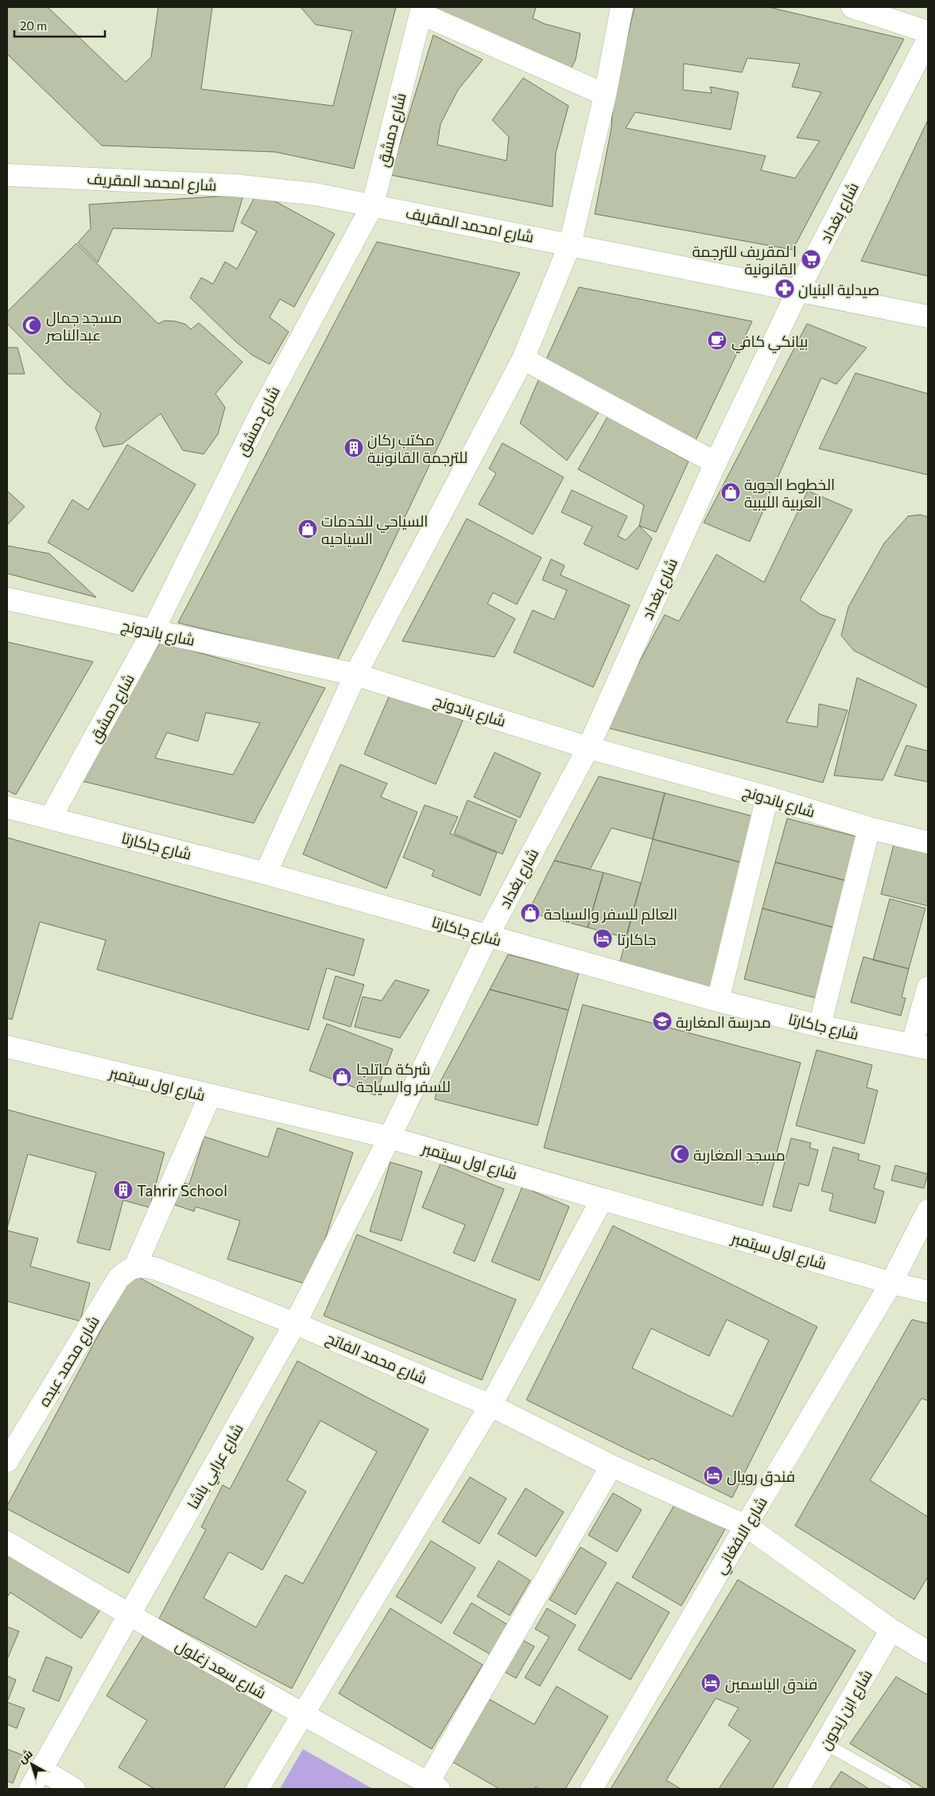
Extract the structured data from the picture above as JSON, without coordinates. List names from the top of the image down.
{
  "streets": {
    "street": [
      "شارع دمشق",
      "شارع امحمد المقريف",
      "شارع بغداد",
      "شارع باندونج",
      "شارع جاكارتا",
      "شارع اول سبتمبر",
      "شارع محمد الفاتح",
      "شارع محمد عبده",
      "شارع عرابي باشا",
      "شارع الافغاني",
      "شارع سعد زغلول",
      "شارع ابن زيدون"
    ]
  },
  "crossings": [
    ["شارع دمشق", "شارع امحمد المقريف"],
    ["شارع دمشق", "شارع باندونج"],
    ["شارع دمشق", "شارع جاكارتا"],
    ["شارع امحمد المقريف", "شارع بغداد"],
    ["شارع بغداد", "شارع باندونج"],
    ["شارع بغداد", "شارع جاكارتا"],
    ["شارع بغداد", "شارع اول سبتمبر"],
    ["شارع بغداد", "شارع عرابي باشا"],
    ["شارع اول سبتمبر", "شارع عرابي باشا"],
    ["شارع اول سبتمبر", "شارع الافغاني"],
    ["شارع محمد الفاتح", "شارع محمد عبده"],
    ["شارع محمد الفاتح", "شارع عرابي باشا"],
    ["شارع محمد الفاتح", "شارع الافغاني"],
    ["شارع محمد الفاتح", "شارع ابن زيدون"],
    ["شارع عرابي باشا", "شارع سعد زغلول"]
  ],
  "places": {
    "supermarket": ["ا لمقريف للترجمة القانونية"],
    "pharmacy": ["صيدلية البنيان"],
    "mosque": ["مسجد جمال عبدالناصر", "مسجد المغاربة"],
    "cafe": ["بيانكي كافي"],
    "building": ["مكتب ركان للترجمة القانونية", "Tahrir School"],
    "shop": [
      "الخطوط الجوية العربية الليبية",
      "السياحي للخدمات السياحيه",
      "العالم للسفر والسياحة",
      "شركة ماتلجا للسفر والسياحة"
    ],
    "hotel": ["جاكارتا", "فندق رويال", "فندق الياسمين"],
    "school or university": ["مدرسة المغاربة"]
  },
  "scale_bar": "20 m",
  "north": "top left"
}
